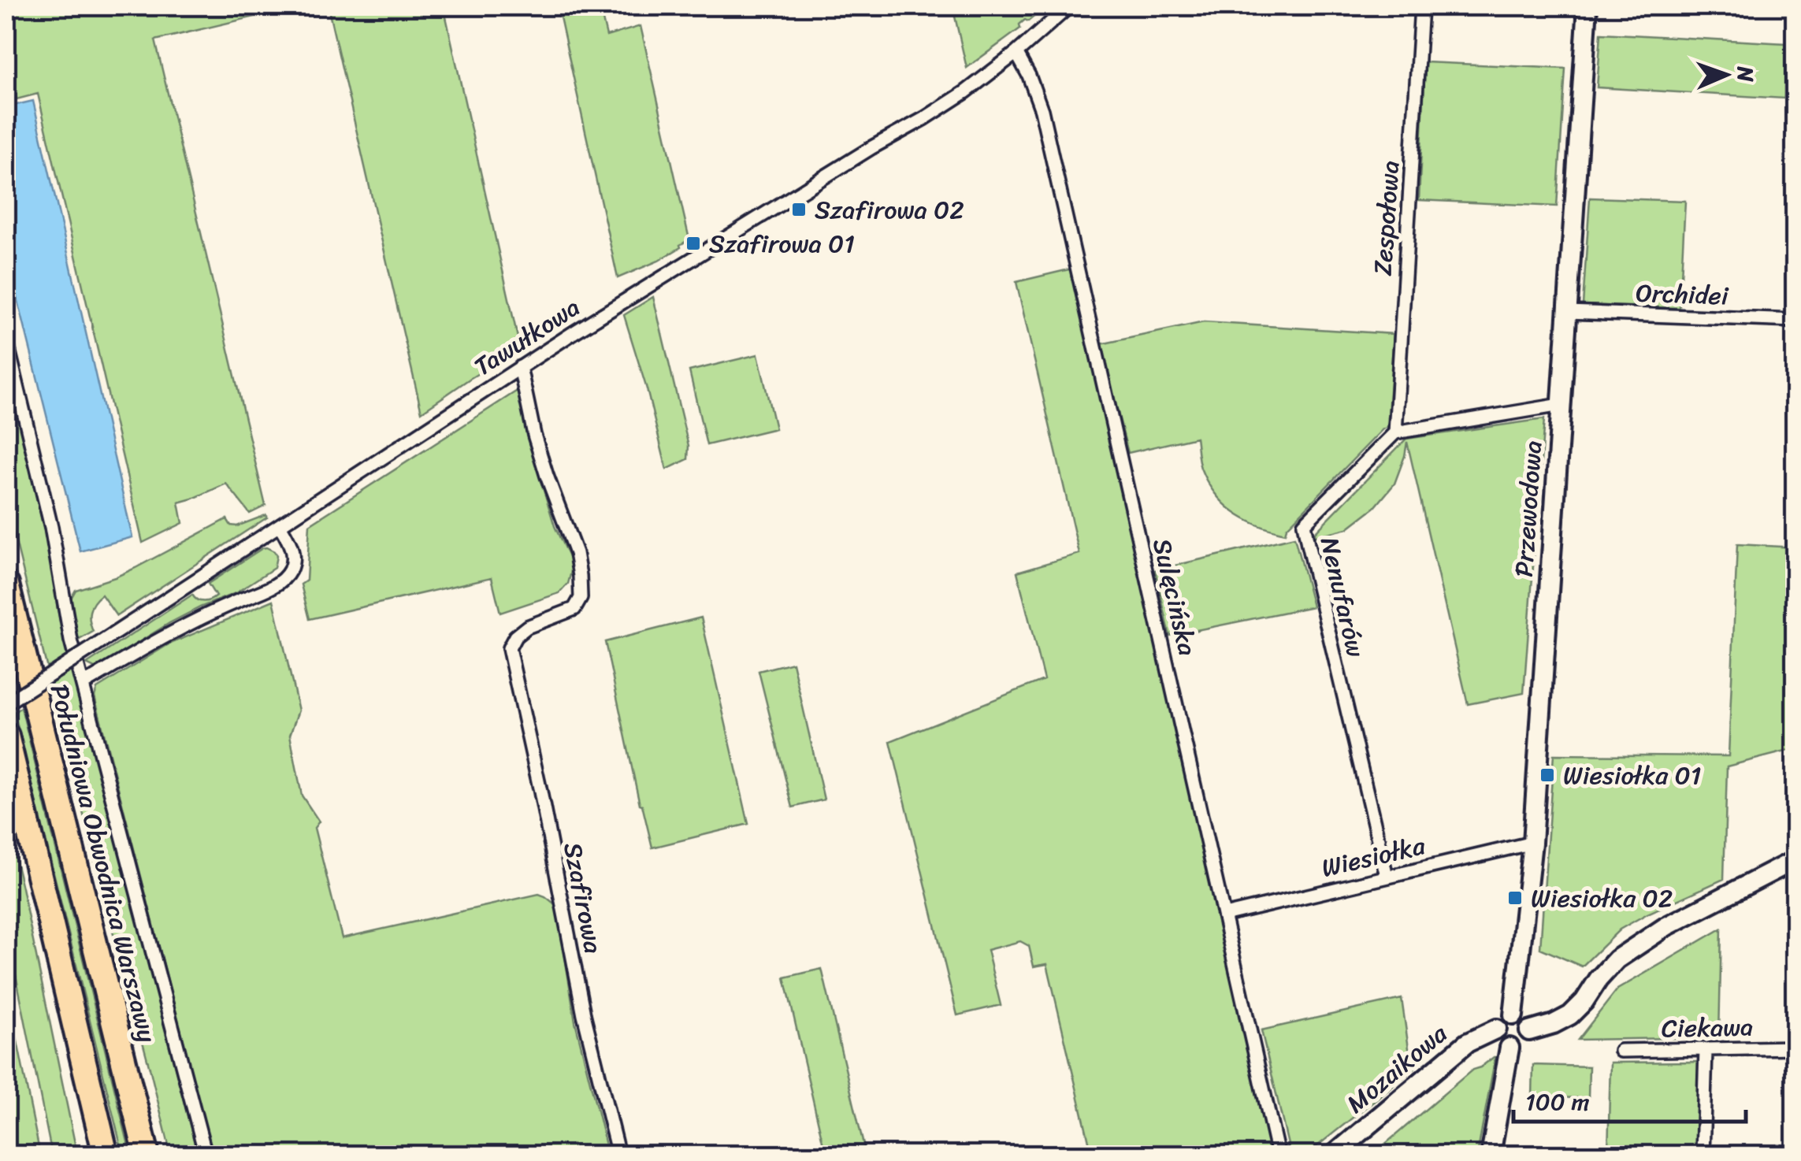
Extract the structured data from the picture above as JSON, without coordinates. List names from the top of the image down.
{
  "streets": {
    "highway": ["Południowa Obwodnica Warszawy"],
    "street": [
      "Zespołowa",
      "Orchidei",
      "Tawułkowa",
      "Przewodowa",
      "Sulęcińska",
      "Nenufarów",
      "Wiesiołka",
      "Szafirowa",
      "Ciekawa",
      "Mozaikowa"
    ]
  },
  "crossings": [
    ["Zespołowa", "Nenufarów"],
    ["Orchidei", "Przewodowa"],
    ["Tawułkowa", "Sulęcińska"],
    ["Tawułkowa", "Szafirowa"],
    ["Przewodowa", "Wiesiołka"],
    ["Przewodowa", "Mozaikowa"],
    ["Sulęcińska", "Wiesiołka"],
    ["Nenufarów", "Wiesiołka"]
  ],
  "places": {
    "transit": [
      "Szafirowa 02",
      "Szafirowa 01",
      "Wiesiołka 01",
      "Wiesiołka 02"
    ]
  },
  "scale_bar": "100 m",
  "north": "right"
}
